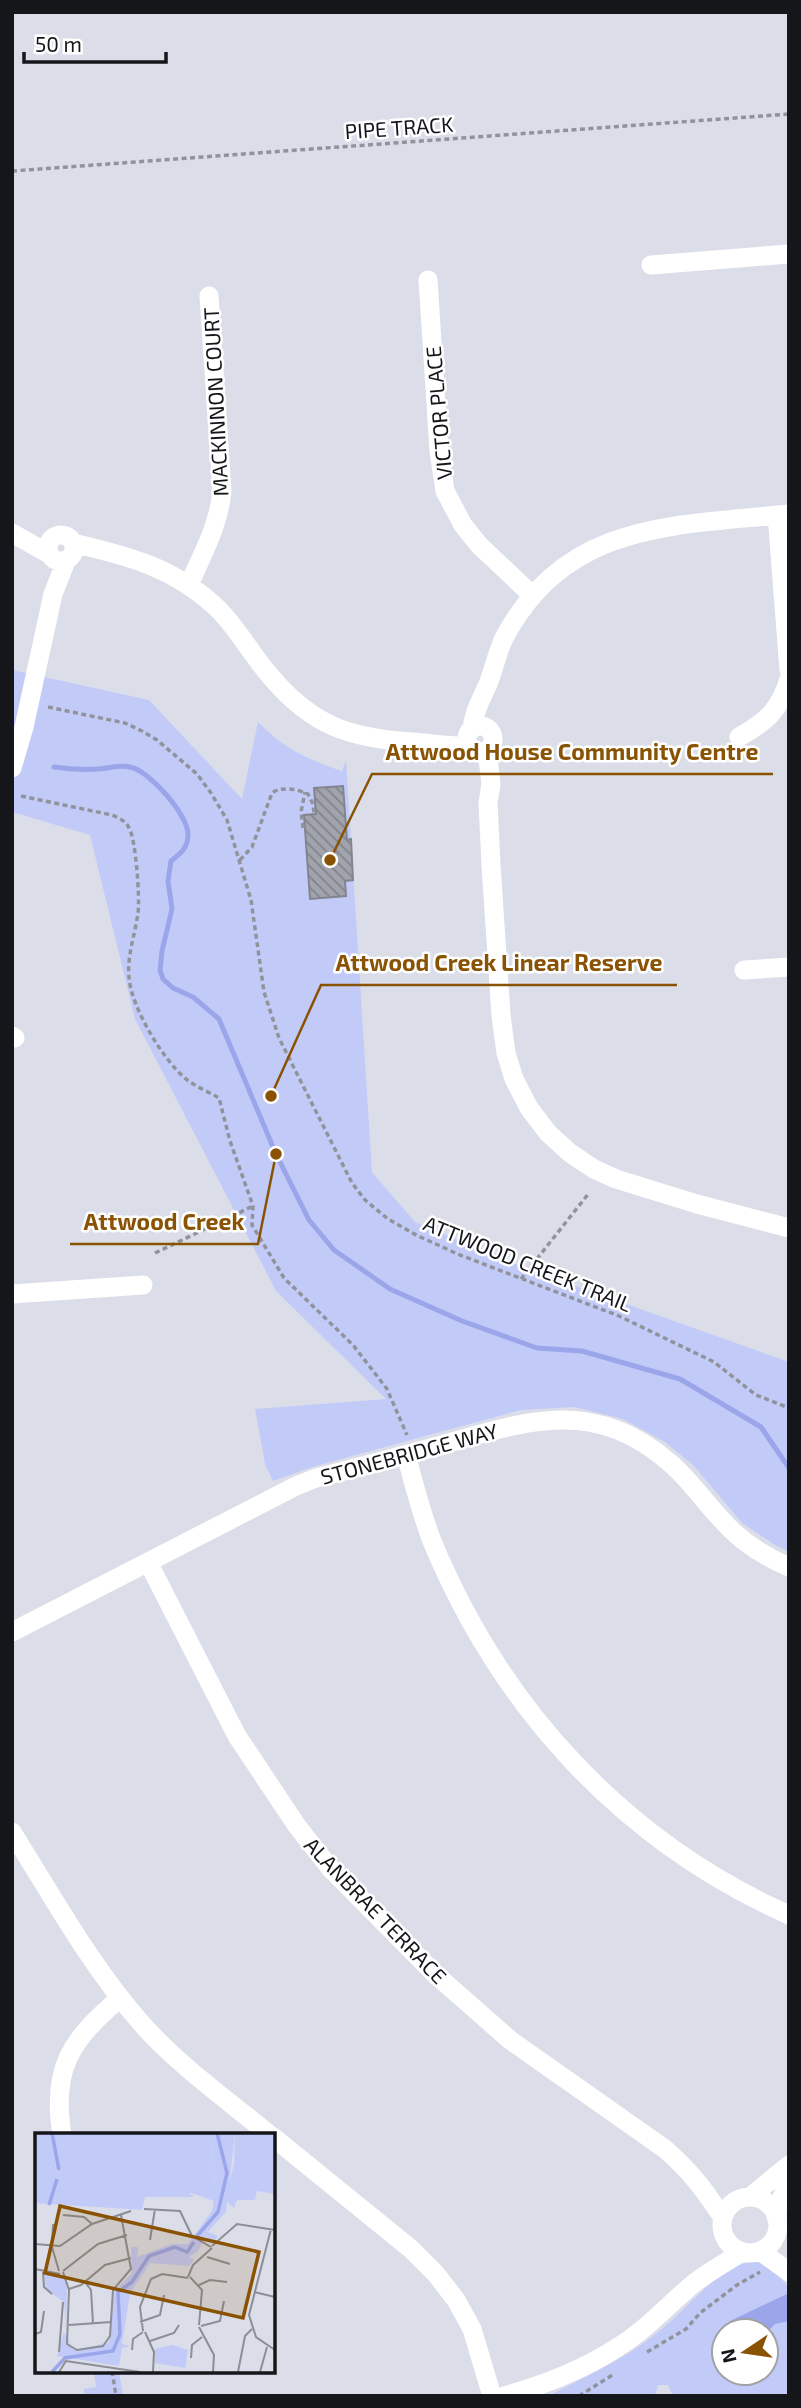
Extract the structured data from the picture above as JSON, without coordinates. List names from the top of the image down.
{
  "streets": {
    "street": [
      "MACKINNON COURT",
      "VICTOR PLACE",
      "STONEBRIDGE WAY",
      "ALANBRAE TERRACE"
    ],
    "path": ["PIPE TRACK", "ATTWOOD CREEK TRAIL"]
  },
  "crossings": [
    ["STONEBRIDGE WAY", "ALANBRAE TERRACE"]
  ],
  "places": ["Attwood House Community Centre", "Attwood Creek Linear Reserve", "Attwood Creek"],
  "scale_bar": "50 m",
  "north": "left"
}
